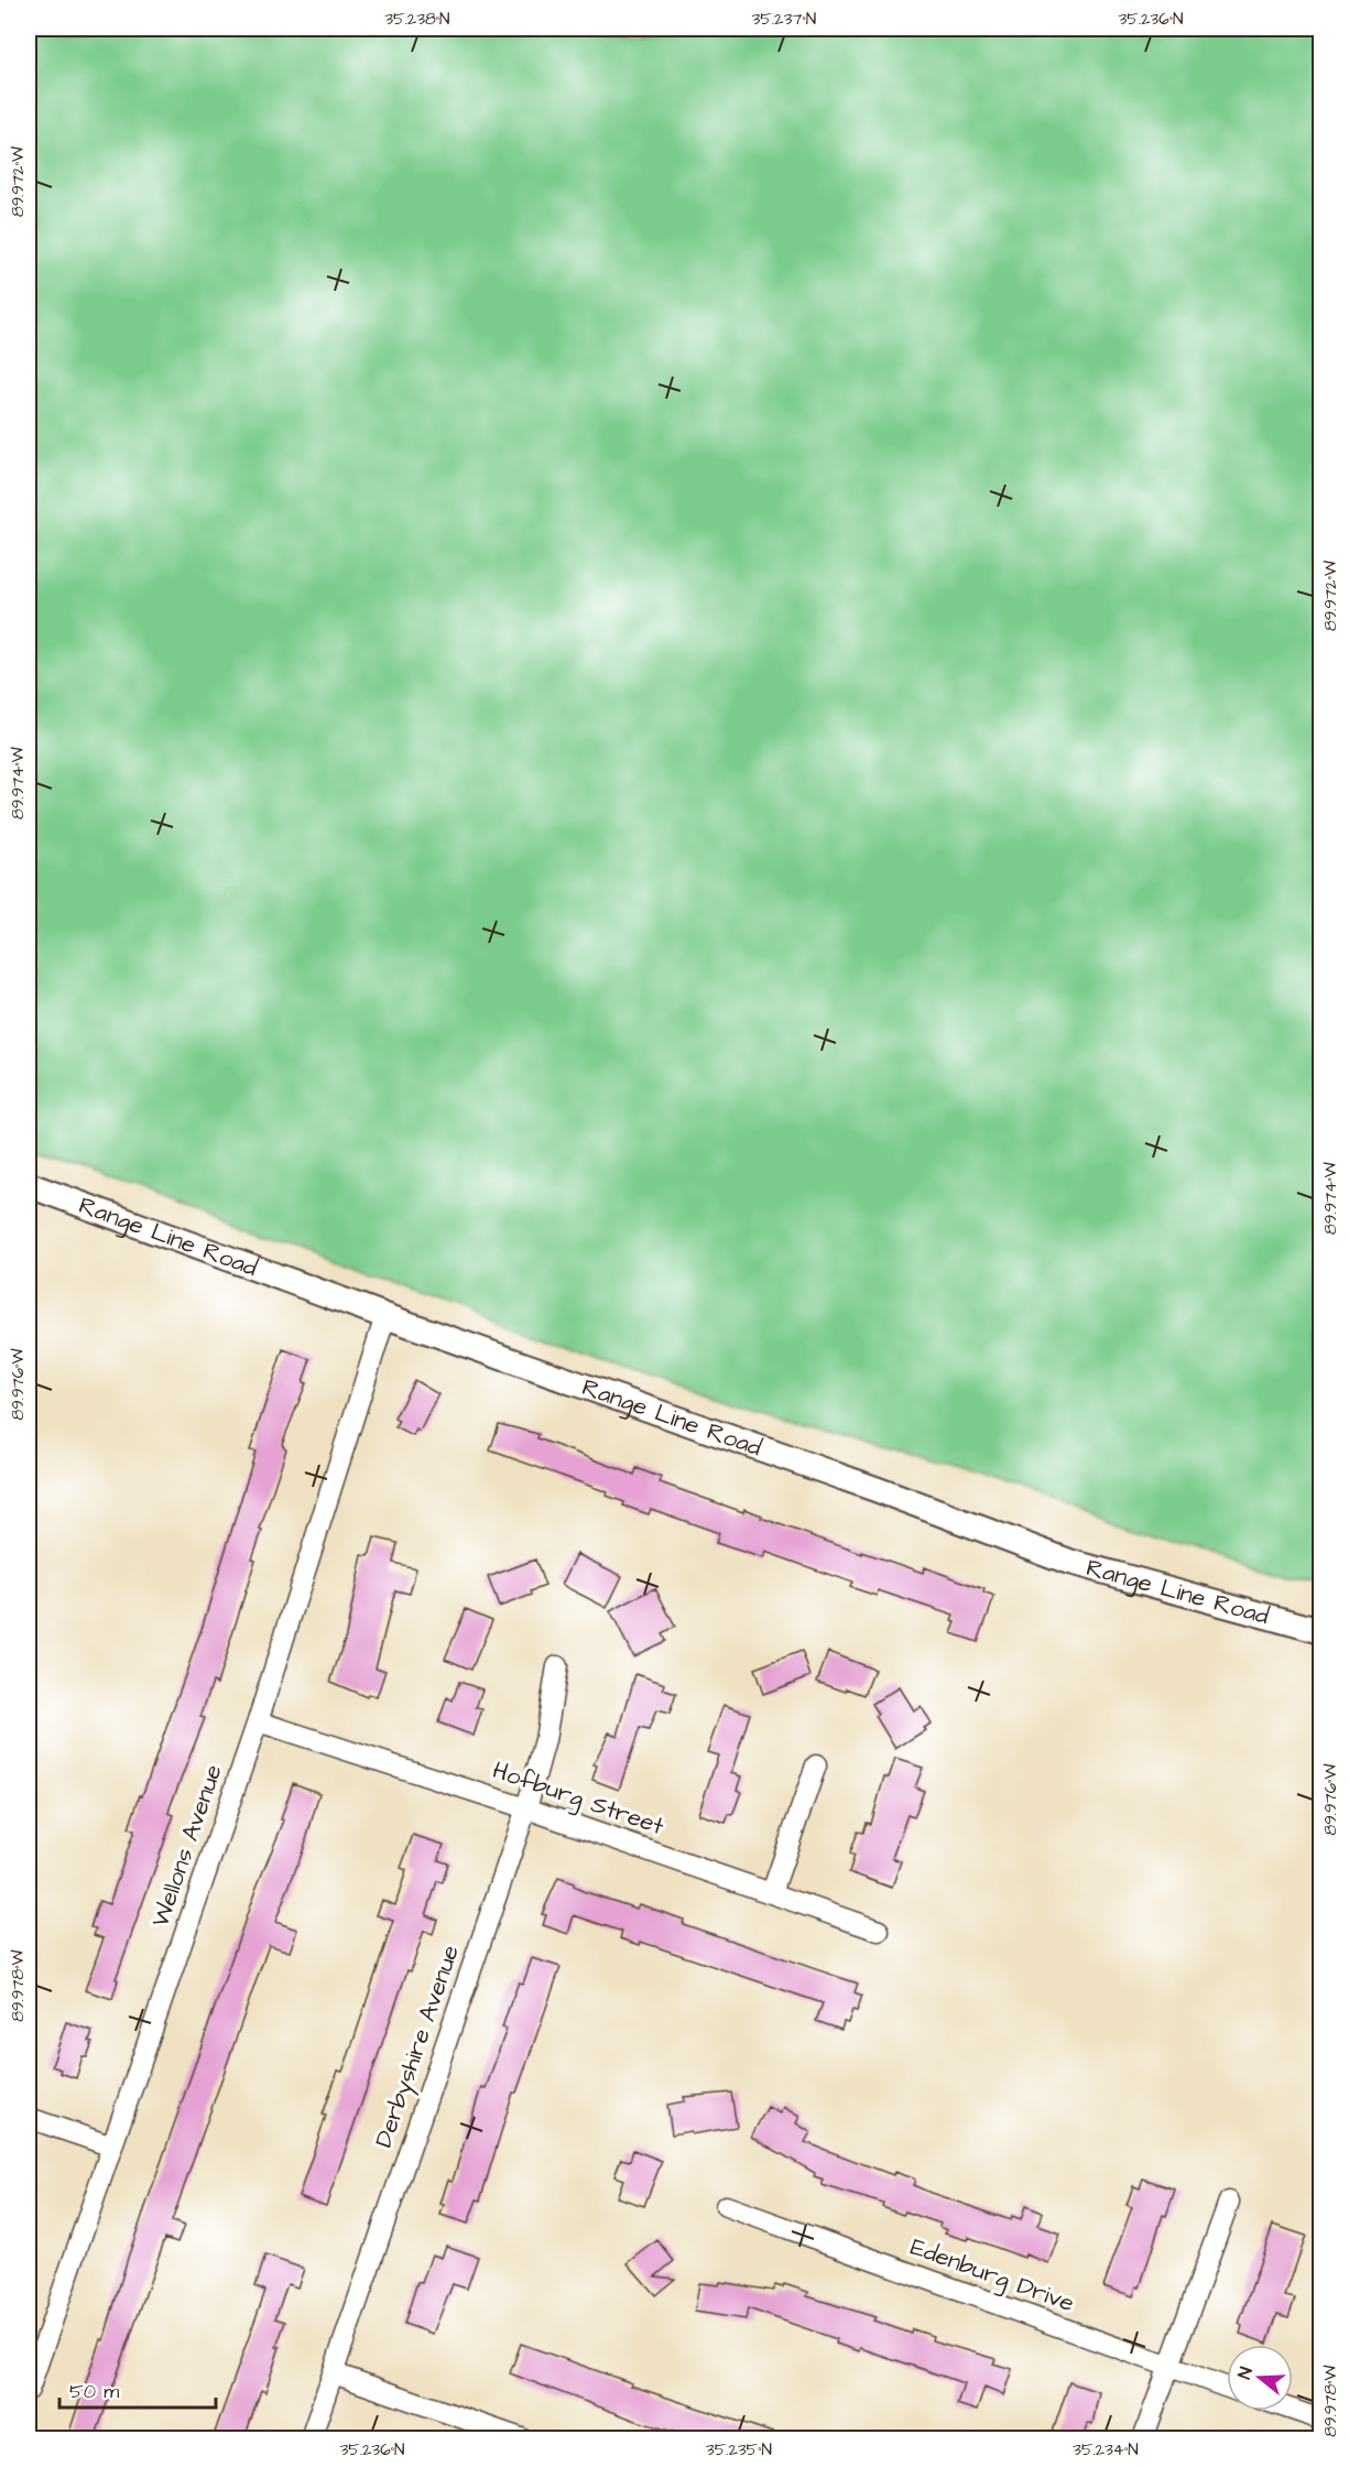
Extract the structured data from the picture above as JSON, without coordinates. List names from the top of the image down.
{
  "streets": {
    "street": [
      "Range Line Road",
      "Hofburg Street",
      "Wellons Avenue",
      "Derbyshire Avenue",
      "Edenburg Drive"
    ]
  },
  "crossings": [
    ["Range Line Road", "Wellons Avenue"],
    ["Hofburg Street", "Wellons Avenue"],
    ["Hofburg Street", "Derbyshire Avenue"]
  ],
  "scale_bar": "50 m",
  "north": "left",
  "coordinates": [
    "35.238°N",
    "35.237°N",
    "35.236°N",
    "89.972°W",
    "89.974°W",
    "89.976°W",
    "89.978°W",
    "35.235°N",
    "35.234°N"
  ]
}
